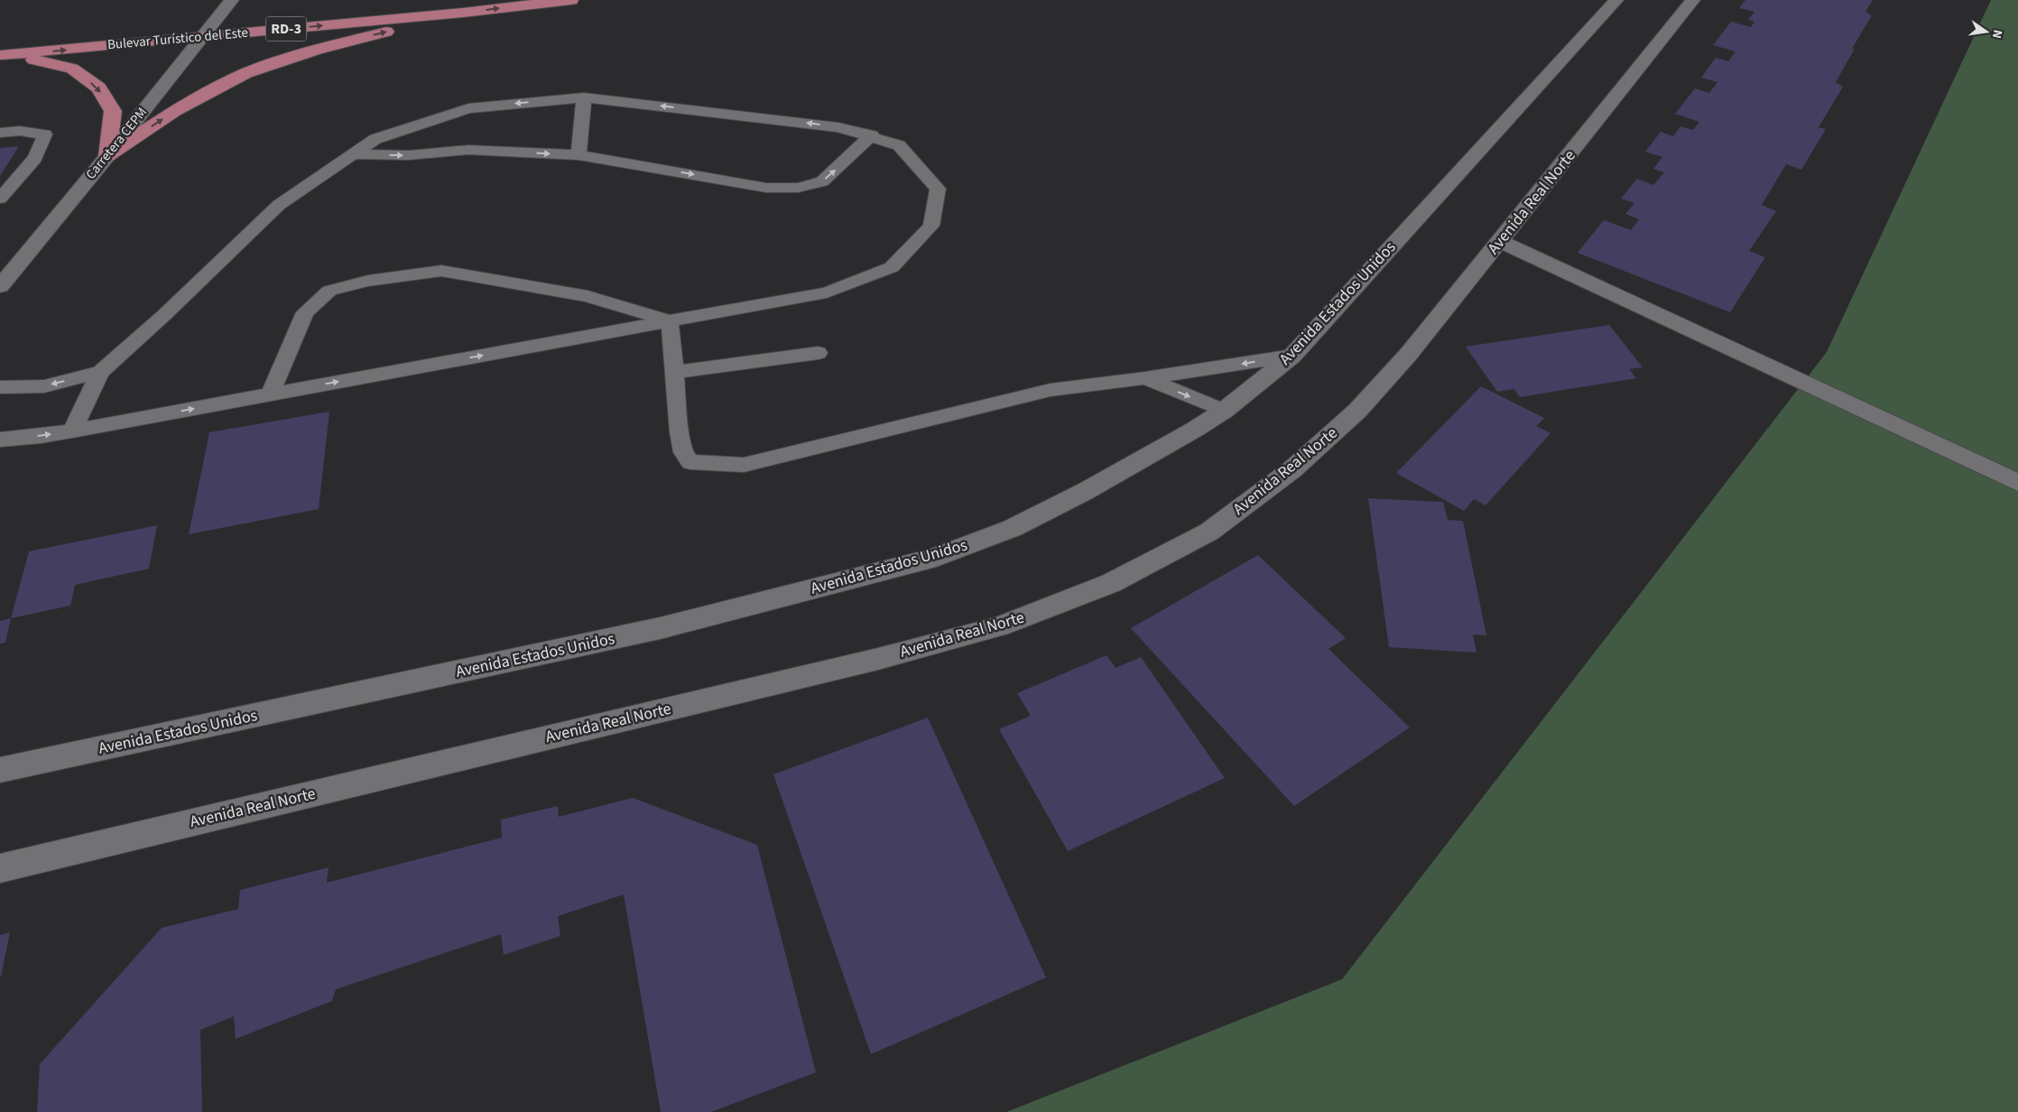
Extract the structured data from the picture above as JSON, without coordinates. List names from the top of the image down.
{
  "streets": {
    "highway": ["RD-3", "Bulevar Turístico del Este"],
    "street": ["Carretera CEPM", "Avenida Real Norte", "Avenida Estados Unidos"]
  },
  "crossings": [
    ["Bulevar Turístico del Este", "Carretera CEPM"]
  ],
  "north": "right"
}
